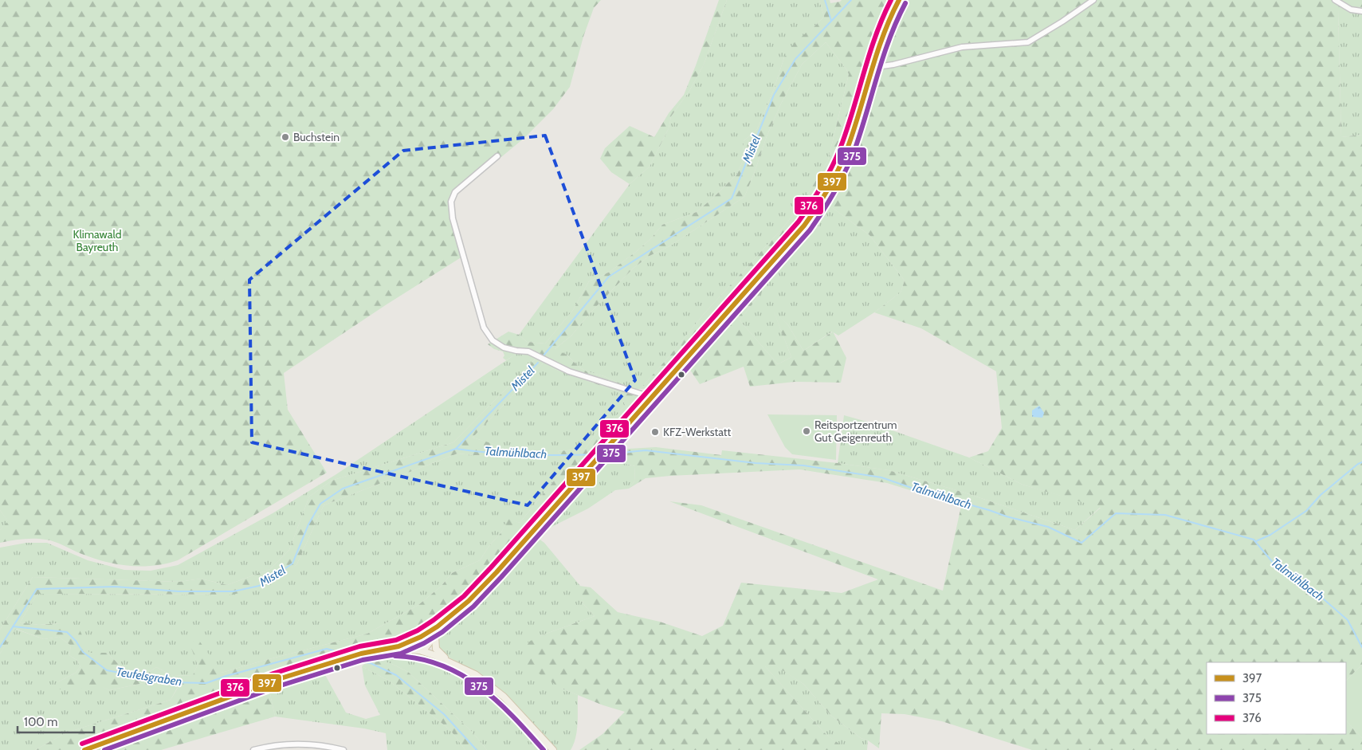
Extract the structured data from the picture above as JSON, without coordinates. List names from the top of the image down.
{
  "water": ["Mistel", "Talmühlbach", "Teufelsgraben"],
  "parks": ["Klimawald Bayreuth"],
  "places": ["Buchstein", "Reitsportzentrum Gut Geigenreuth", "KFZ-Werkstatt"],
  "lines": ["transit line 397", "transit line 376", "transit line 375"],
  "legend": ["397", "375", "376"],
  "scale_bar": "100 m"
}
